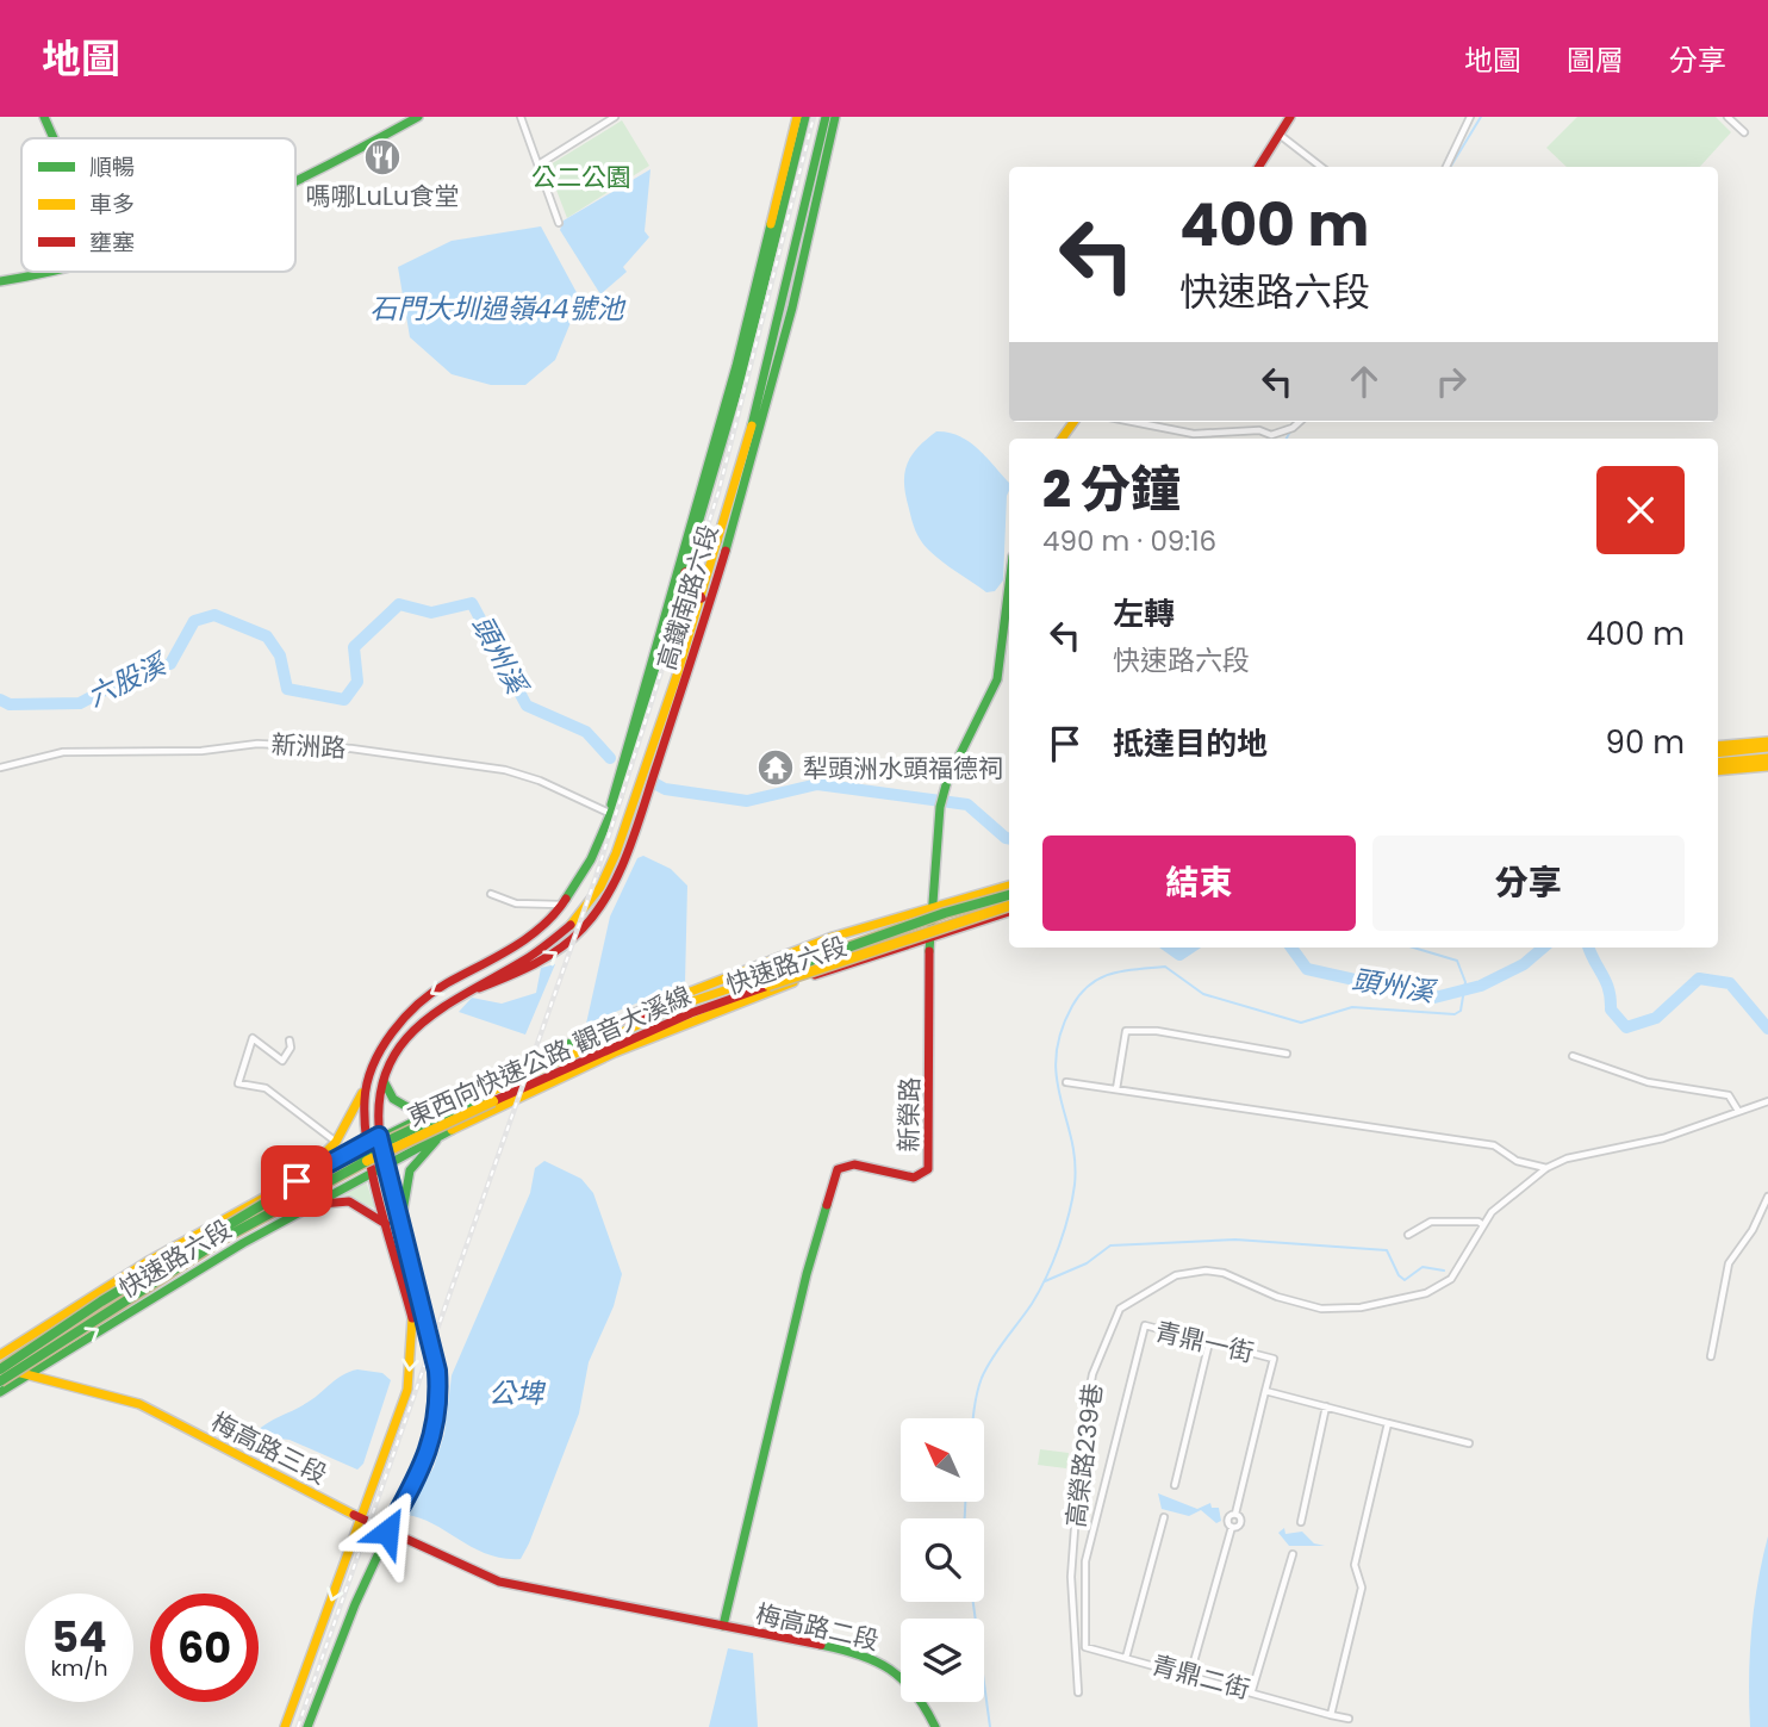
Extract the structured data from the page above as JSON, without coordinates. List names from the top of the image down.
{
  "streets": {
    "main road": [
      "高鐵南路六段",
      "快速路六段",
      "東西向快速公路 觀音大溪線",
      "新榮路",
      "梅高路三段",
      "梅高路二段"
    ],
    "street": [
      "新洲路",
      "青鼎一街",
      "高榮路239巷",
      "青鼎二街"
    ]
  },
  "crossings": [
    ["高鐵南路六段", "新洲路"],
    ["高鐵南路六段", "快速路六段"],
    ["高鐵南路六段", "梅高路三段"],
    ["快速路六段", "新榮路"],
    ["快速路六段", "梅高路三段"],
    ["東西向快速公路 觀音大溪線", "梅高路三段"],
    ["新榮路", "梅高路二段"],
    ["青鼎一街", "青鼎二街"],
    ["梅高路三段", "梅高路二段"]
  ],
  "water": [
    "石門大圳過嶺44號池",
    "頭州溪",
    "六股溪",
    "公埤"
  ],
  "parks": ["公二公園"],
  "places": {
    "restaurant": ["嗎哪LuLu食堂"],
    "temple": ["犁頭洲水頭福德祠"]
  },
  "legend": ["順暢", "車多", "壅塞"],
  "north": "top left",
  "page": {
    "header": "地圖",
    "nav": ["地圖", "圖層", "分享"],
    "turn": ["400 m", "快速路六段"],
    "heading": ["2 分鐘", "490 m · 09:16"],
    "list": [
      {
        "name": "左轉",
        "note": "快速路六段",
        "value": "400 m"
      },
      {
        "name": "抵達目的地",
        "value": "90 m"
      }
    ],
    "buttons": ["結束", "分享"],
    "speed": "54 km/h",
    "limit": "60"
  }
}
